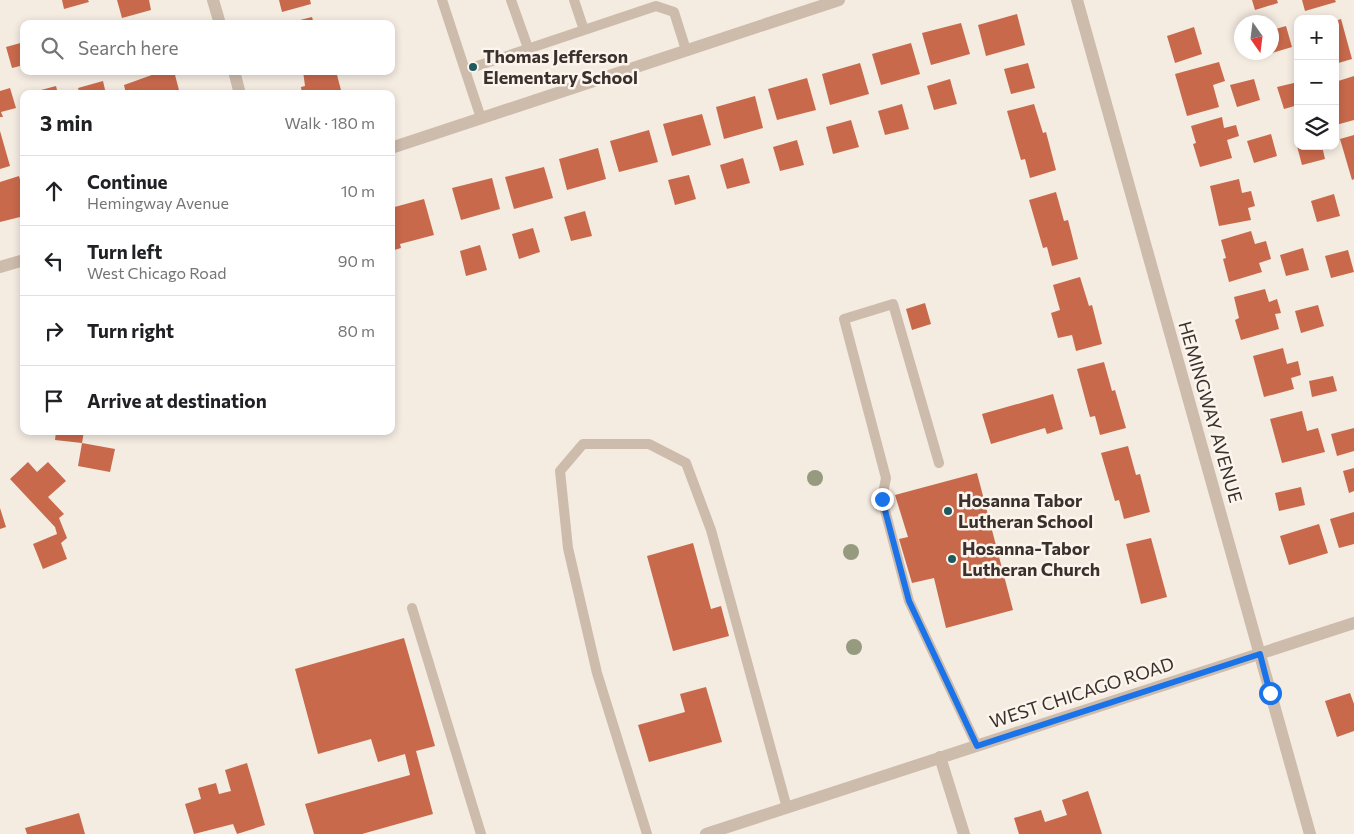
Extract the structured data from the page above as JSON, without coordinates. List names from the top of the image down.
{
  "streets": {
    "street": ["HEMINGWAY AVENUE", "WEST CHICAGO ROAD"]
  },
  "crossings": [
    ["HEMINGWAY AVENUE", "WEST CHICAGO ROAD"]
  ],
  "places": ["Thomas Jefferson Elementary School", "Hosanna Tabor Lutheran School", "Hosanna-Tabor Lutheran Church"],
  "north": "bottom",
  "page": {
    "map_buttons": ["+", "−"],
    "search": "Search here",
    "heading": ["3 min", "Walk · 180 m"],
    "list": [
      ["Continue", "Hemingway Avenue", "10 m"],
      ["Turn left", "West Chicago Road", "90 m"],
      ["Turn right", "80 m"],
      "Arrive at destination"
    ]
  }
}
